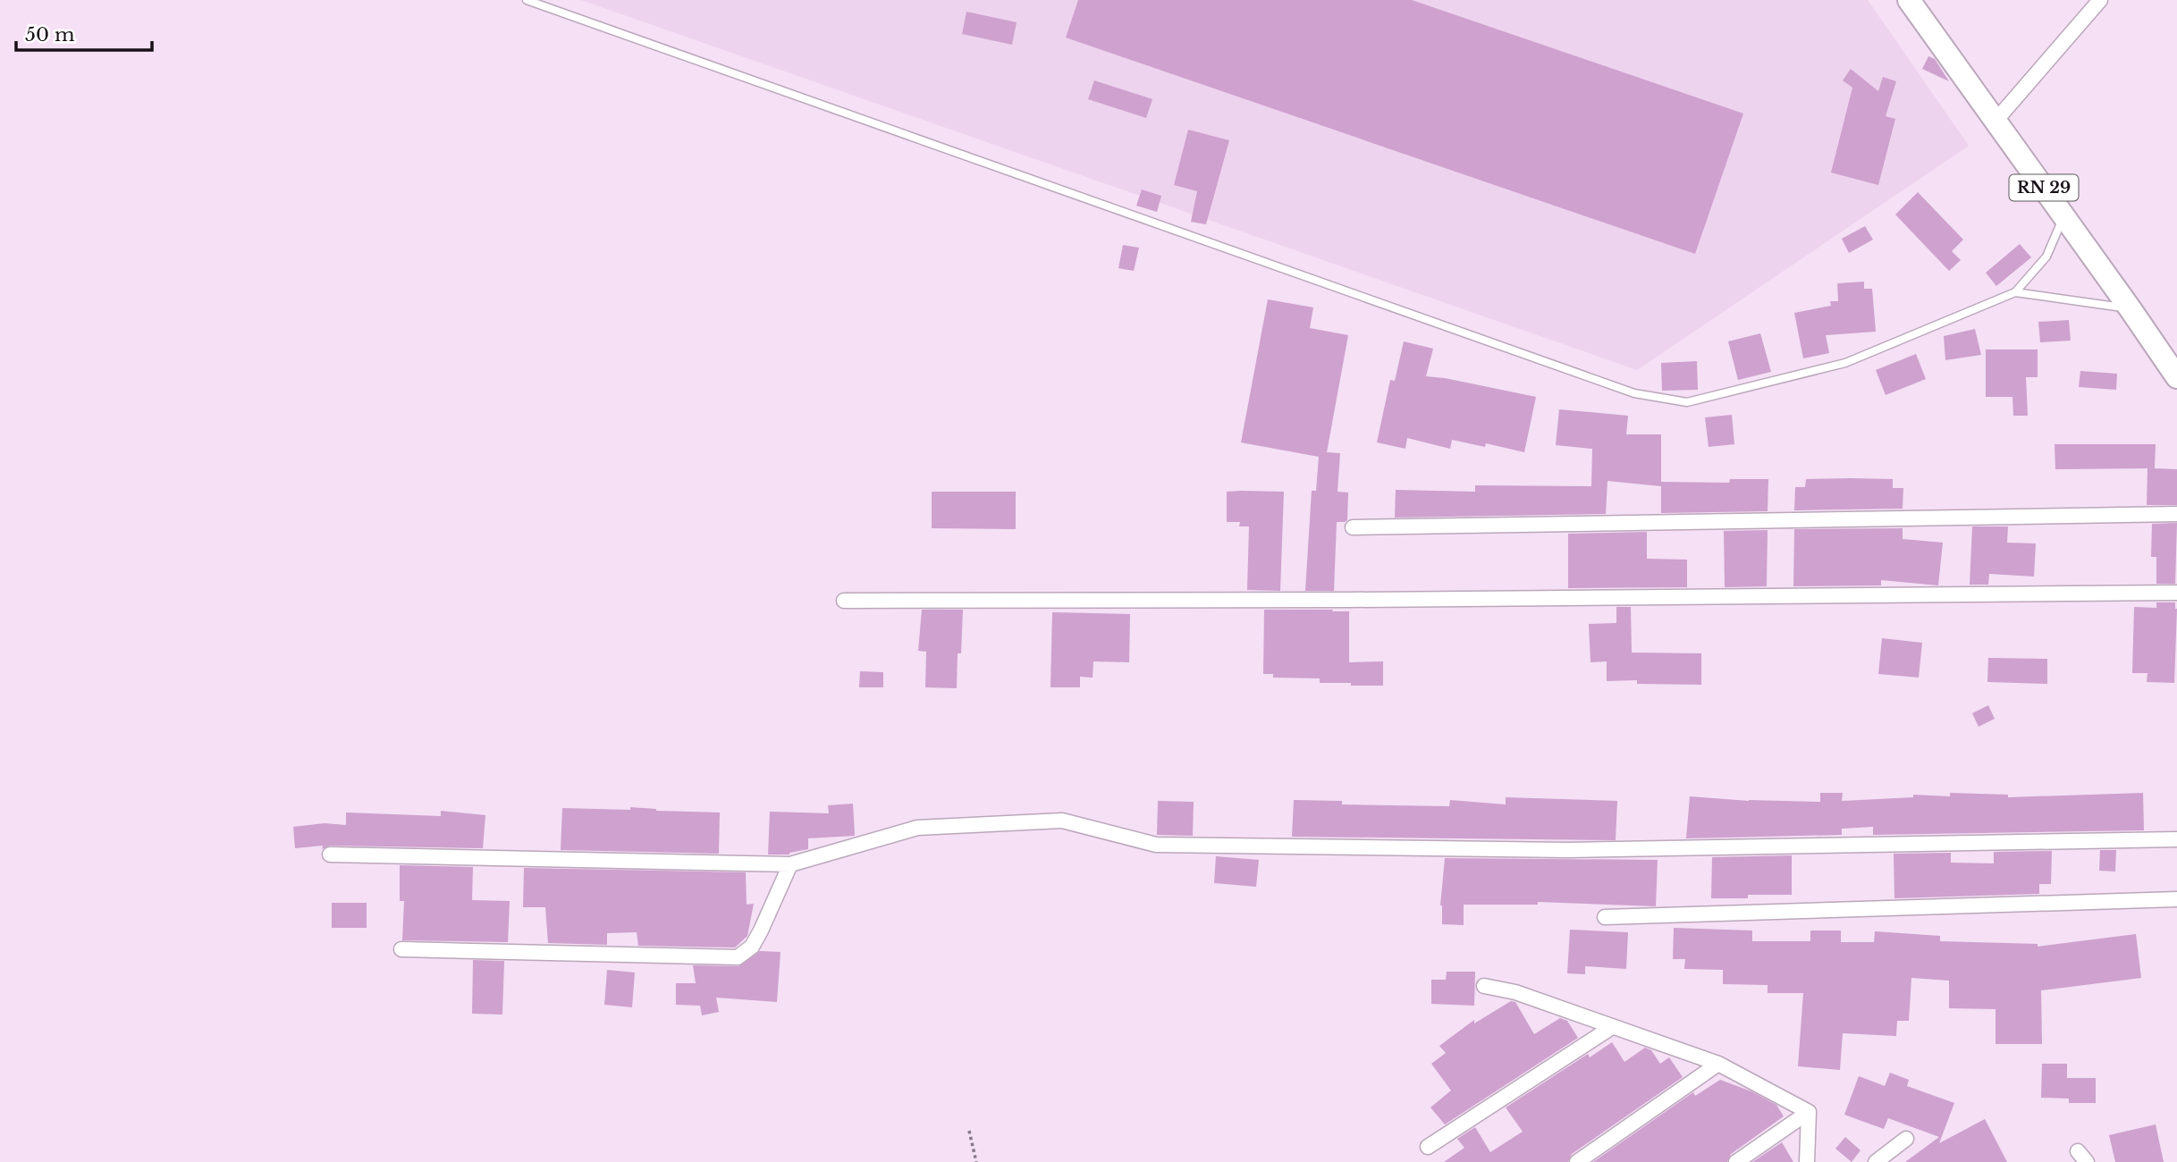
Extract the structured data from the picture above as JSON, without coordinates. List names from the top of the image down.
{
  "streets": {
    "main road": ["RN 29"]
  },
  "scale_bar": "50 m"
}
